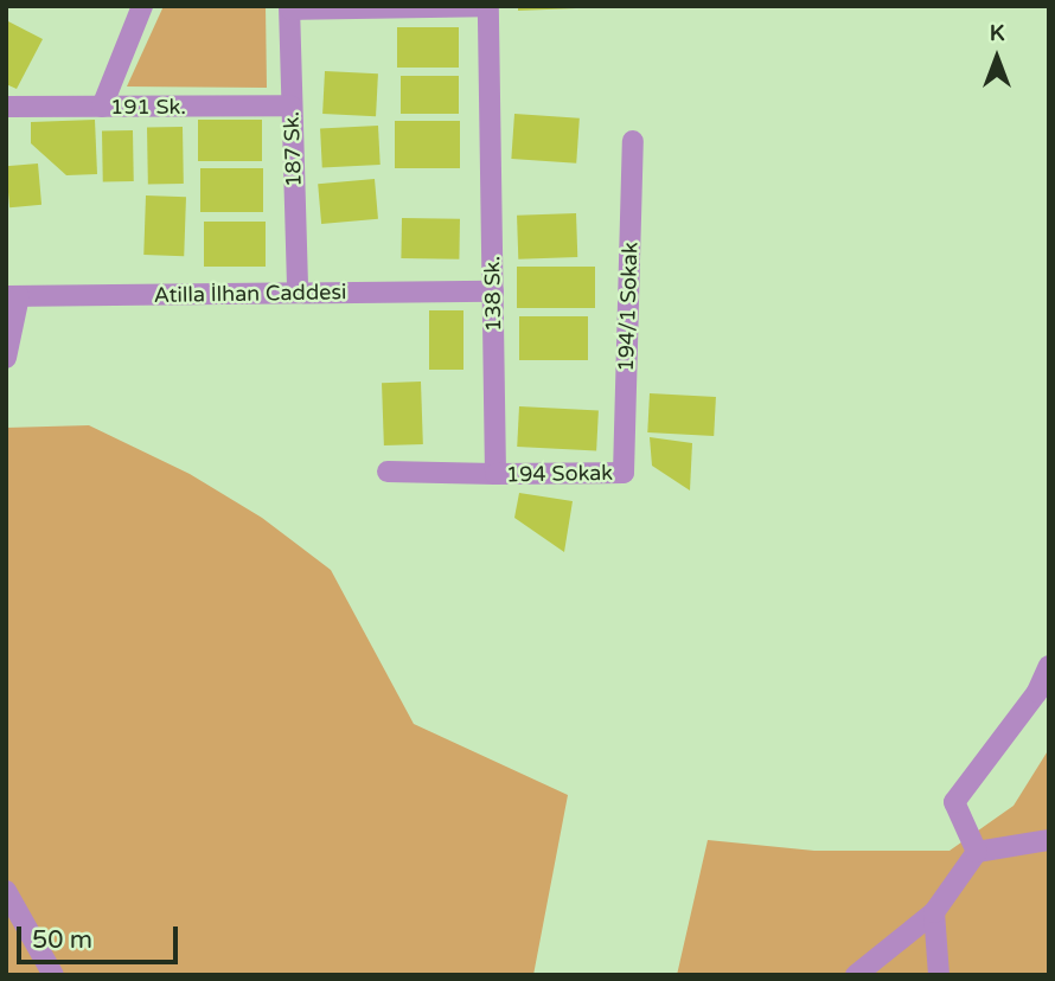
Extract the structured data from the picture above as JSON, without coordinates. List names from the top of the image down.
{
  "streets": {
    "street": [
      "191 Sk.",
      "187 Sk.",
      "Atilla İlhan Caddesi",
      "138 Sk.",
      "194/1 Sokak",
      "194 Sokak"
    ]
  },
  "crossings": [
    ["191 Sk.", "187 Sk."],
    ["187 Sk.", "Atilla İlhan Caddesi"],
    ["Atilla İlhan Caddesi", "138 Sk."],
    ["138 Sk.", "194 Sokak"],
    ["194/1 Sokak", "194 Sokak"]
  ],
  "scale_bar": "50 m",
  "north": "top"
}
